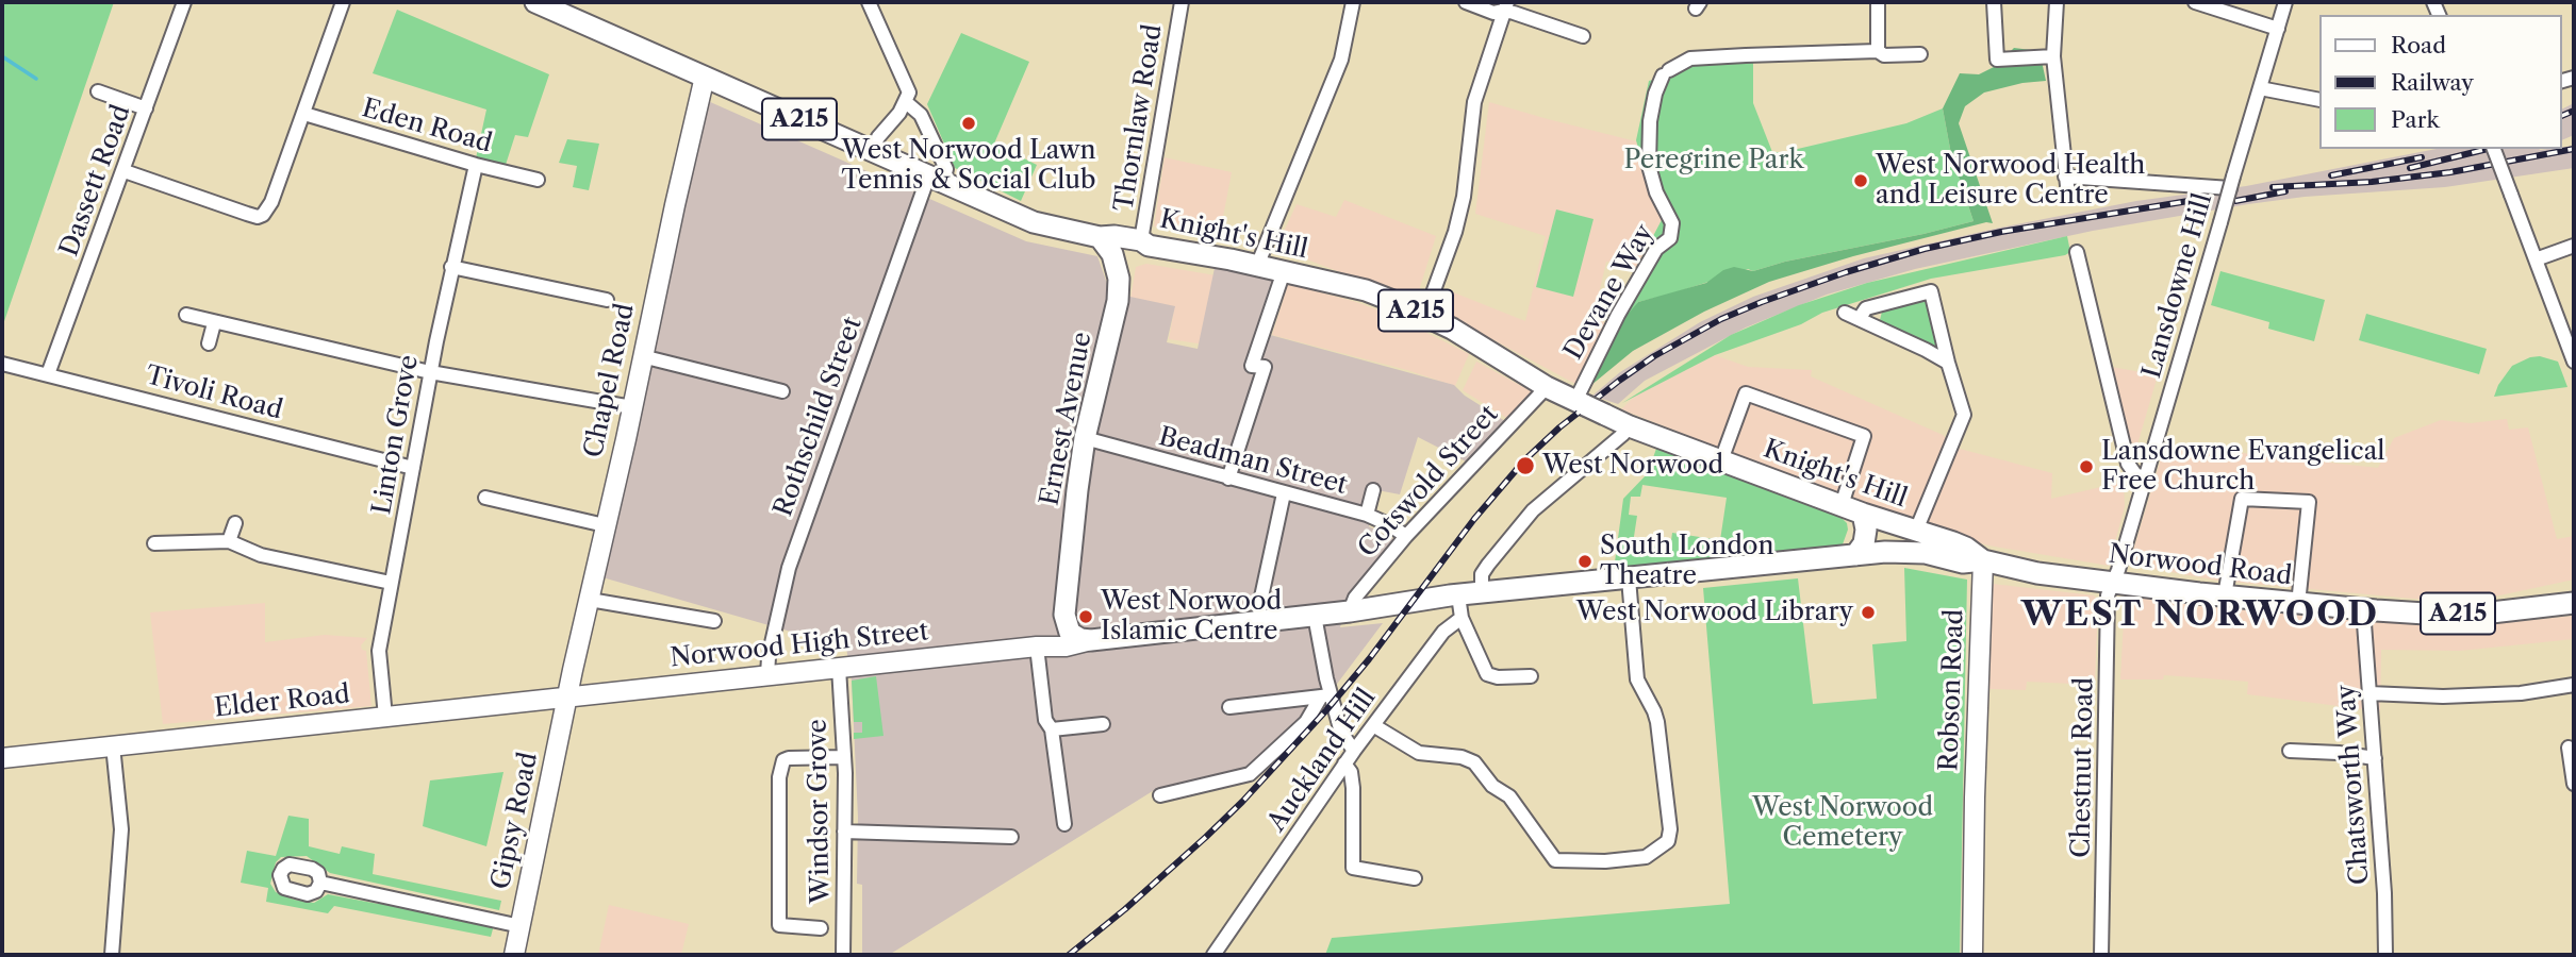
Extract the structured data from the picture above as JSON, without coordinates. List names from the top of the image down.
{
  "streets": {
    "main road": [
      "A215",
      "Knight's Hill",
      "Ernest Avenue",
      "Norwood Road"
    ],
    "street": [
      "Thornlaw Road",
      "Eden Road",
      "Dassett Road",
      "Lansdowne Hill",
      "Devane Way",
      "Chapel Road",
      "Tivoli Road",
      "Rothschild Street",
      "Linton Grove",
      "Beadman Street",
      "Cotswold Street",
      "Norwood High Street",
      "Robson Road",
      "Elder Road",
      "Auckland Hill",
      "Chestnut Road",
      "Chatsworth Way",
      "Windsor Grove",
      "Gipsy Road"
    ]
  },
  "crossings": [
    ["Thornlaw Road", "Knight's Hill"],
    ["A215", "Cotswold Street"],
    ["A215", "Norwood Road"],
    ["A215", "Norwood High Street"],
    ["A215", "Robson Road"],
    ["Eden Road", "Linton Grove"],
    ["Dassett Road", "Tivoli Road"],
    ["Knight's Hill", "Devane Way"],
    ["Knight's Hill", "Chapel Road"],
    ["Knight's Hill", "Rothschild Street"],
    ["Knight's Hill", "Ernest Avenue"],
    ["Knight's Hill", "Cotswold Street"],
    ["Knight's Hill", "Norwood Road"],
    ["Lansdowne Hill", "Norwood Road"],
    ["Lansdowne Hill", "Chestnut Road"],
    ["Chapel Road", "Norwood High Street"],
    ["Chapel Road", "Elder Road"],
    ["Chapel Road", "Gipsy Road"],
    ["Tivoli Road", "Linton Grove"],
    ["Rothschild Street", "Norwood High Street"],
    ["Ernest Avenue", "Beadman Street"],
    ["Linton Grove", "Elder Road"],
    ["Beadman Street", "Cotswold Street"],
    ["Norwood Road", "Robson Road"],
    ["Norwood Road", "Chestnut Road"],
    ["Norwood Road", "Chatsworth Way"],
    ["Norwood High Street", "Elder Road"],
    ["Norwood High Street", "Windsor Grove"],
    ["Norwood High Street", "Gipsy Road"],
    ["Elder Road", "Gipsy Road"]
  ],
  "districts": ["WEST NORWOOD"],
  "parks": ["Peregrine Park", "West Norwood Cemetery"],
  "places": [
    "West Norwood Lawn Tennis & Social Club",
    "West Norwood Health and Leisure Centre",
    "West Norwood",
    "Lansdowne Evangelical Free Church",
    "South London Theatre",
    "West Norwood Library",
    "West Norwood Islamic Centre"
  ],
  "legend": ["Road", "Railway", "Park"]
}
